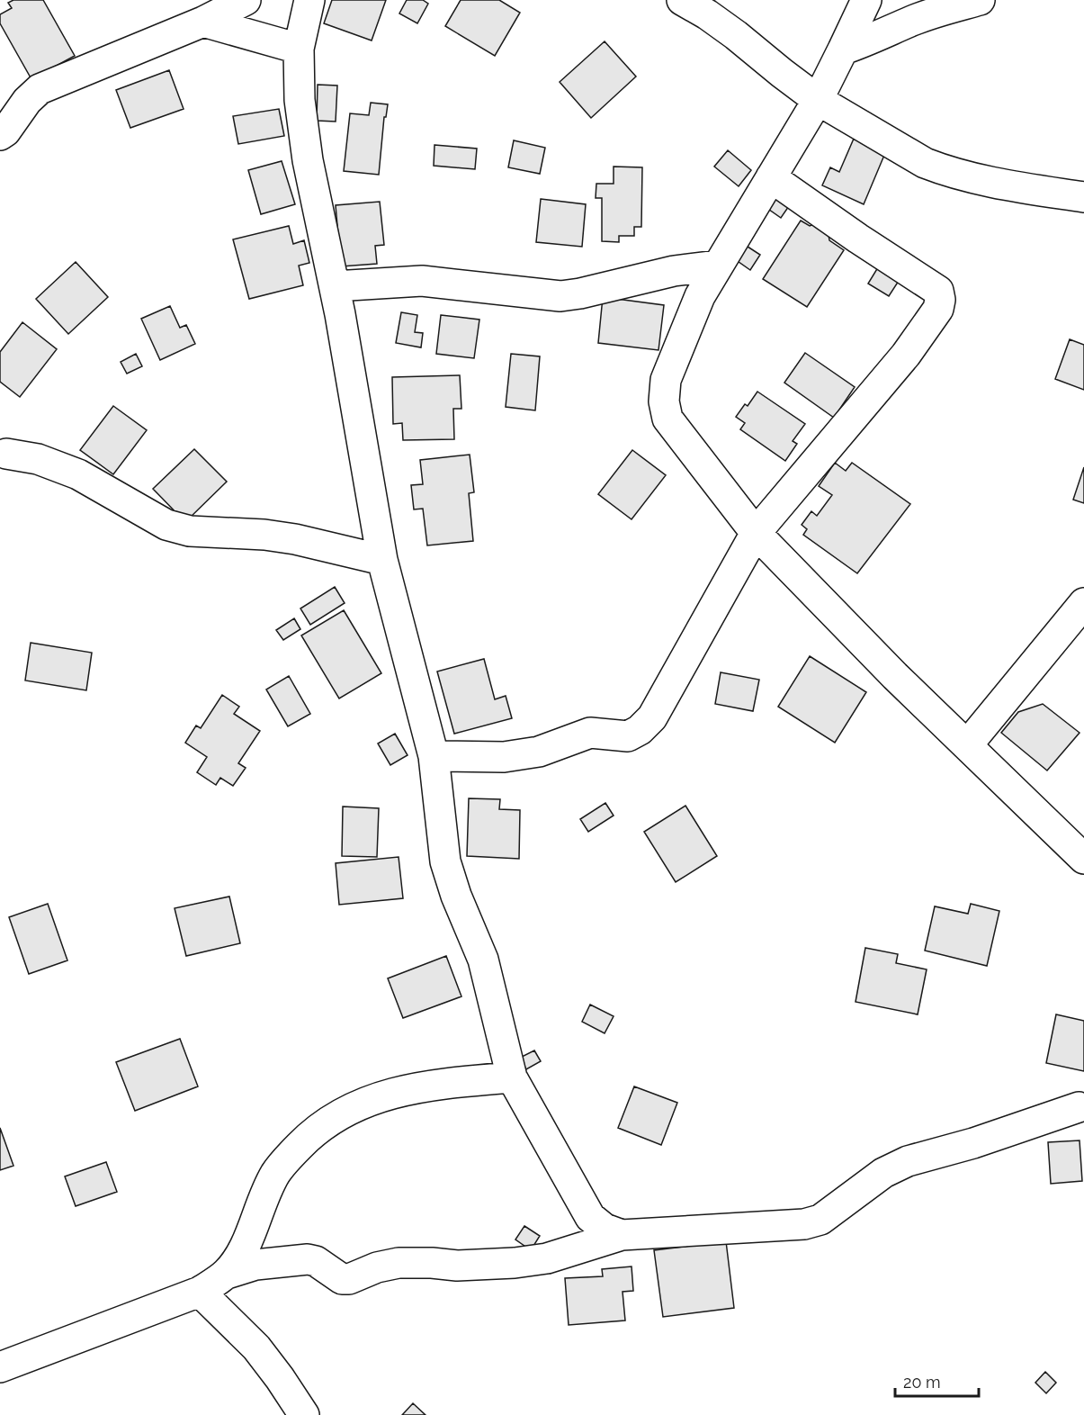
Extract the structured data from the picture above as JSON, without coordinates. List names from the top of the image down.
{
  "scale_bar": "20 m"
}
